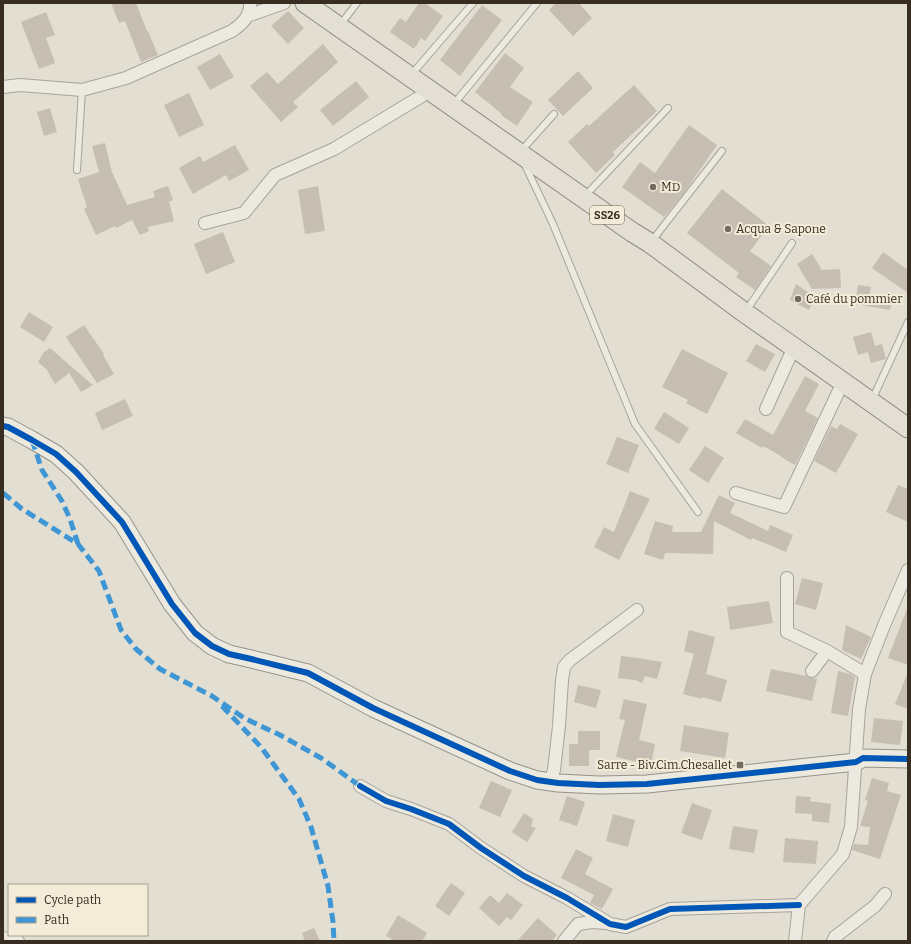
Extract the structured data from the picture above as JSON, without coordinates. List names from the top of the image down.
{
  "streets": {
    "main road": ["SS26"]
  },
  "places": {
    "other": ["MD", "Acqua & Sapone", "Café du pommier"],
    "transit": ["Sarre - Biv.Cim.Chesallet"]
  },
  "legend": ["Cycle path", "Path"]
}
